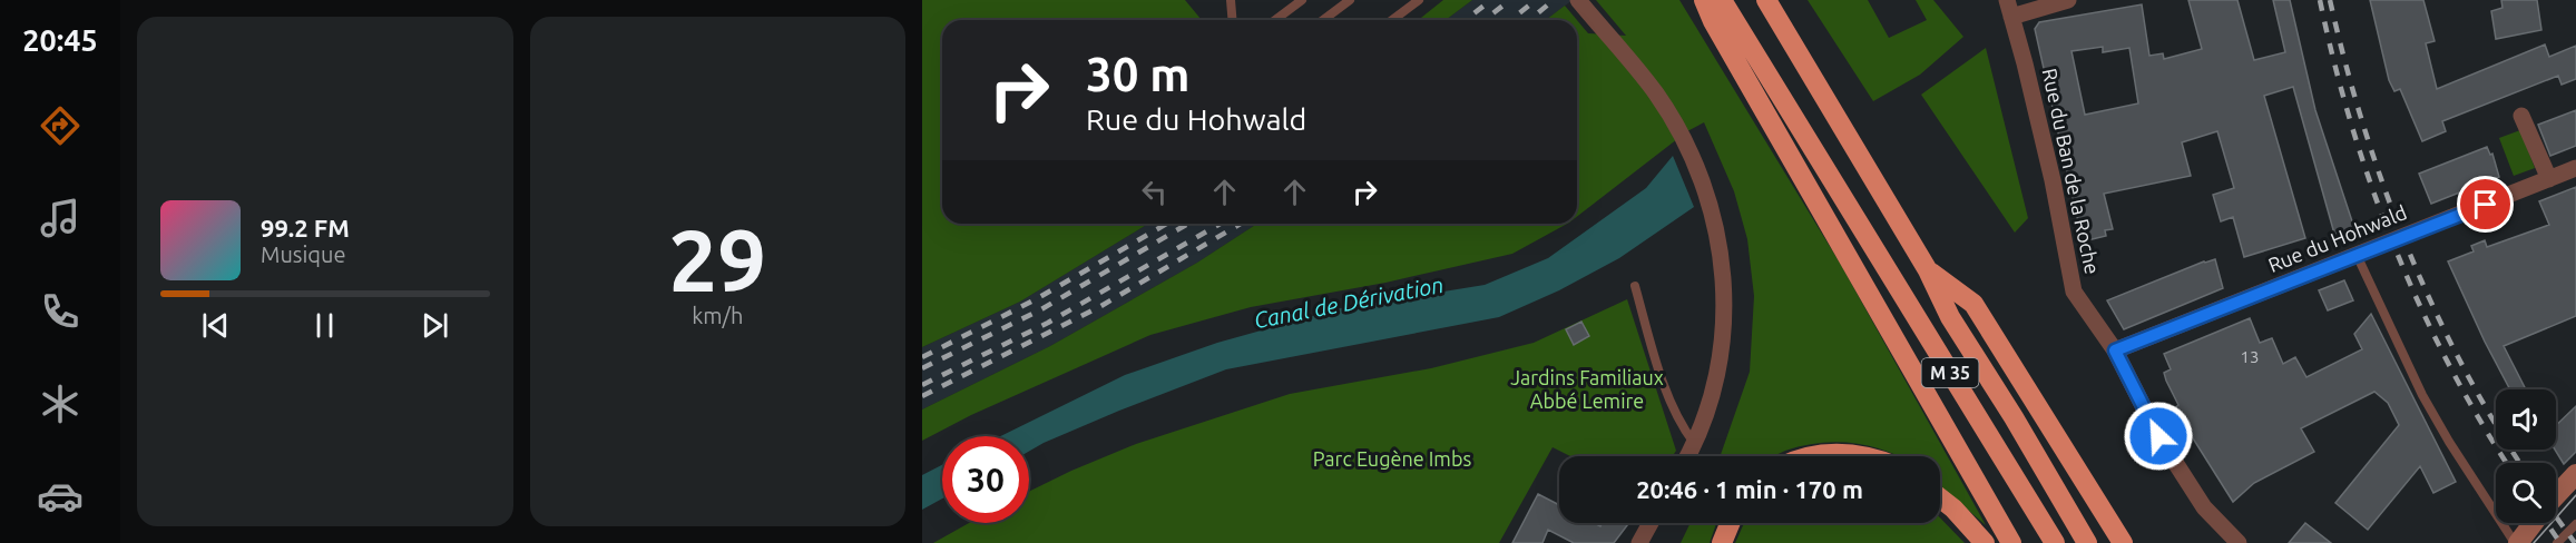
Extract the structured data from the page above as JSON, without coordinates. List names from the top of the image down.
{
  "streets": {
    "highway": ["M 35"],
    "street": ["Rue du Ban de la Roche", "Rue du Hohwald"]
  },
  "crossings": [
    ["Rue du Ban de la Roche", "Rue du Hohwald"]
  ],
  "water": ["Canal de Dérivation"],
  "parks": ["Jardins Familiaux Abbé Lemire", "Parc Eugène Imbs"],
  "house_numbers": ["13"],
  "page": {
    "tabs": "20:45",
    "tile": ["29", "km/h"],
    "turn": ["30 m", "Rue du Hohwald"],
    "song": ["99.2 FM", "Musique"],
    "limit": "30",
    "trip": "20:46 · 1 min · 170 m"
  }
}
